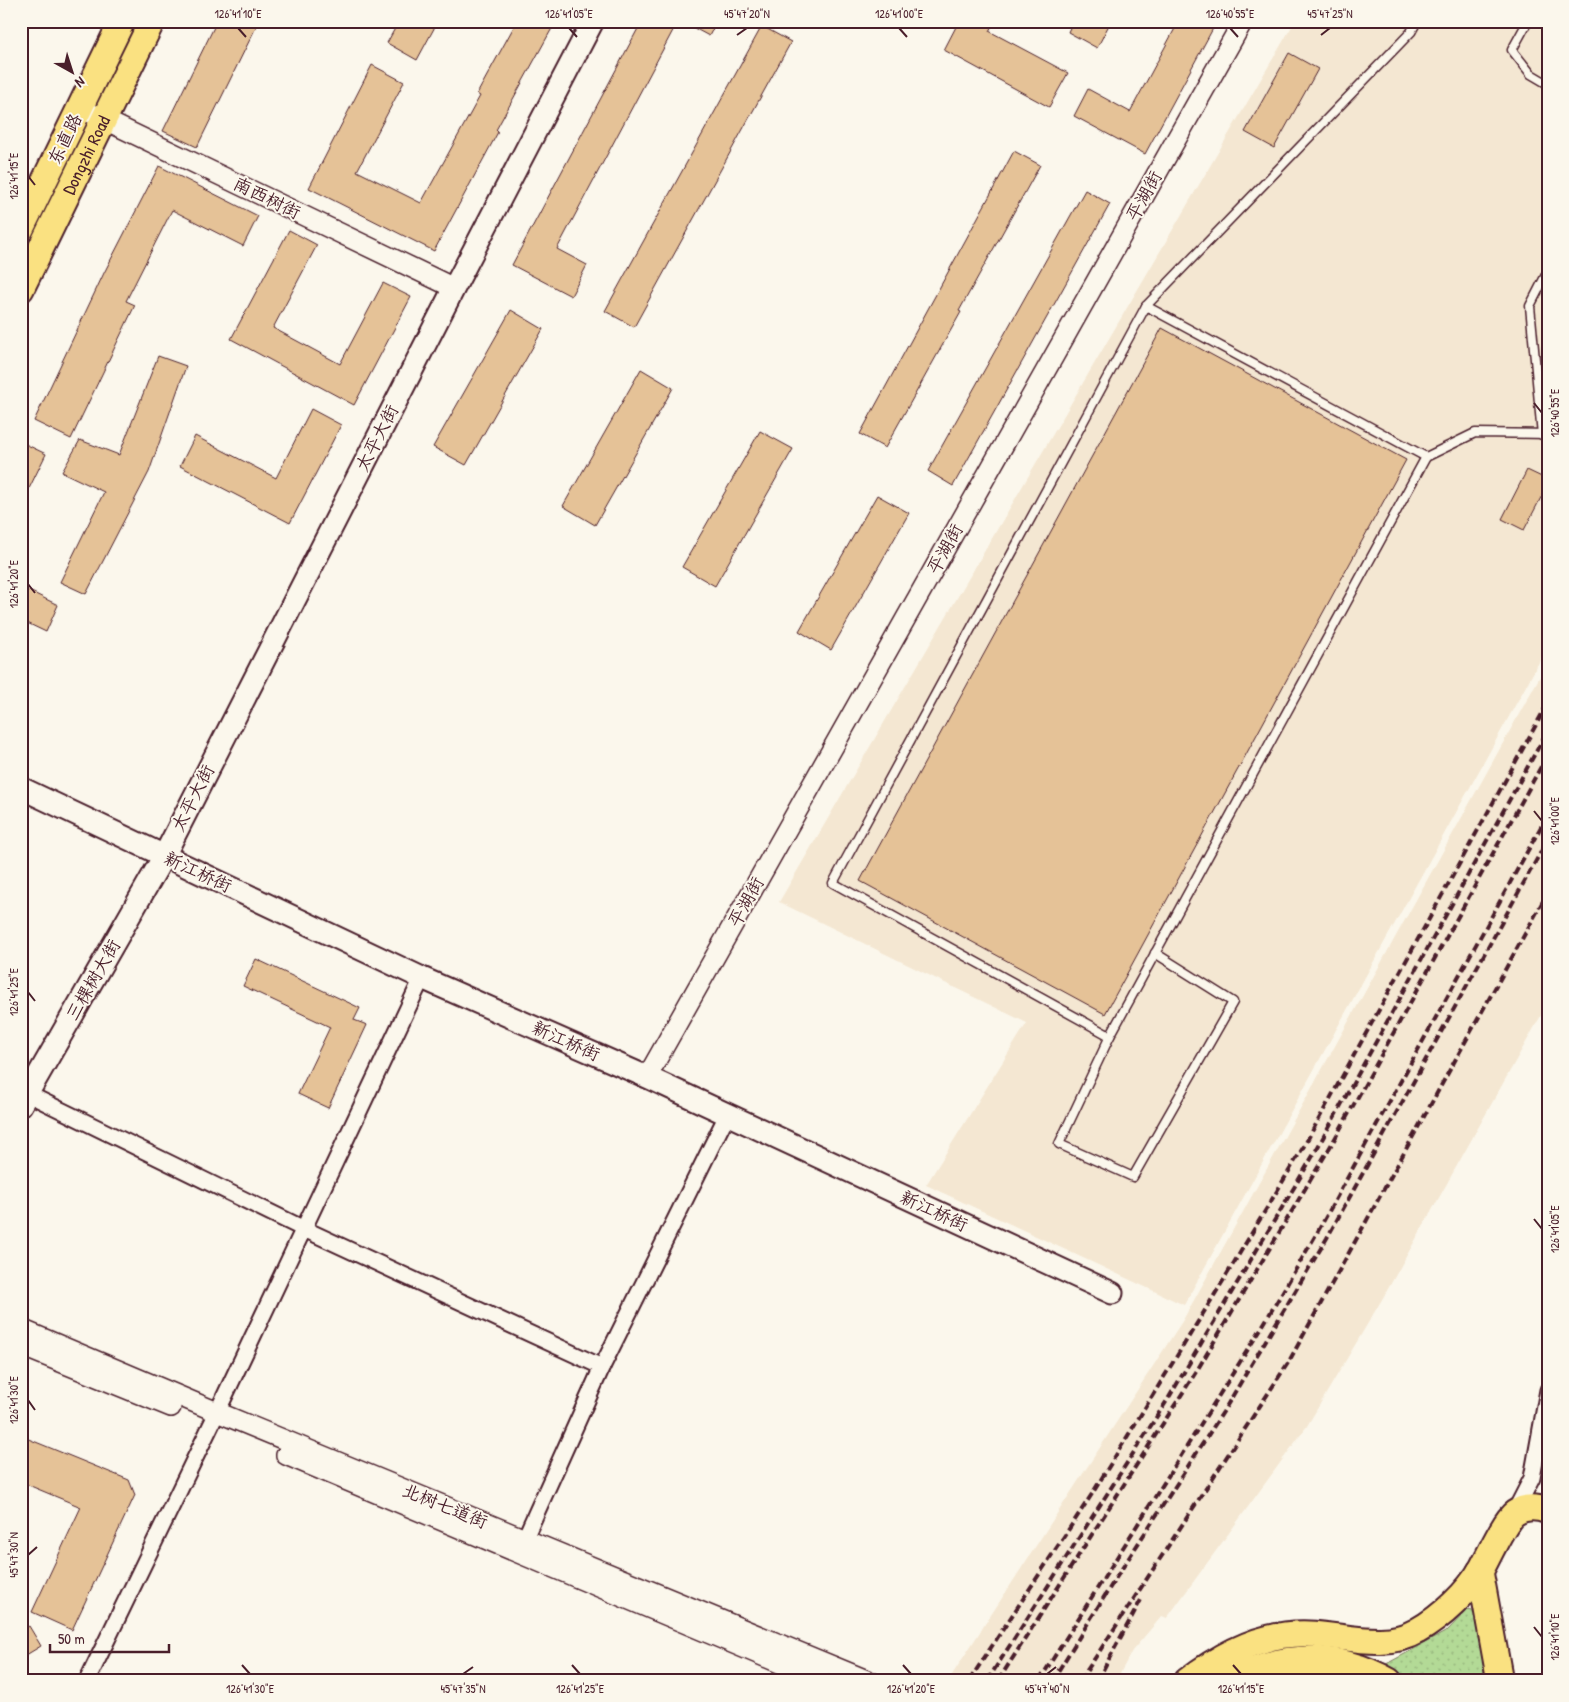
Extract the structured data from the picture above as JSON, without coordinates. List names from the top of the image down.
{
  "streets": {
    "highway": ["东直路", "Dongzhi Road"],
    "main road": ["太平大街", "新江桥街", "三棵树大街"],
    "street": ["平湖街", "南西树街", "北树七道街"]
  },
  "crossings": [
    ["东直路", "南西树街"],
    ["Dongzhi Road", "南西树街"],
    ["平湖街", "新江桥街"],
    ["南西树街", "太平大街"],
    ["太平大街", "新江桥街"],
    ["太平大街", "三棵树大街"],
    ["新江桥街", "三棵树大街"]
  ],
  "scale_bar": "50 m",
  "north": "bottom right",
  "coordinates": [
    "126°41'10\"E",
    "126°41'05\"E",
    "45°47'20\"N",
    "126°41'00\"E",
    "126°40'55\"E",
    "45°47'25\"N",
    "126°41'15\"E",
    "126°41'20\"E",
    "126°41'25\"E",
    "126°41'30\"E",
    "45°47'30\"N",
    "45°47'35\"N",
    "45°47'40\"N"
  ]
}
